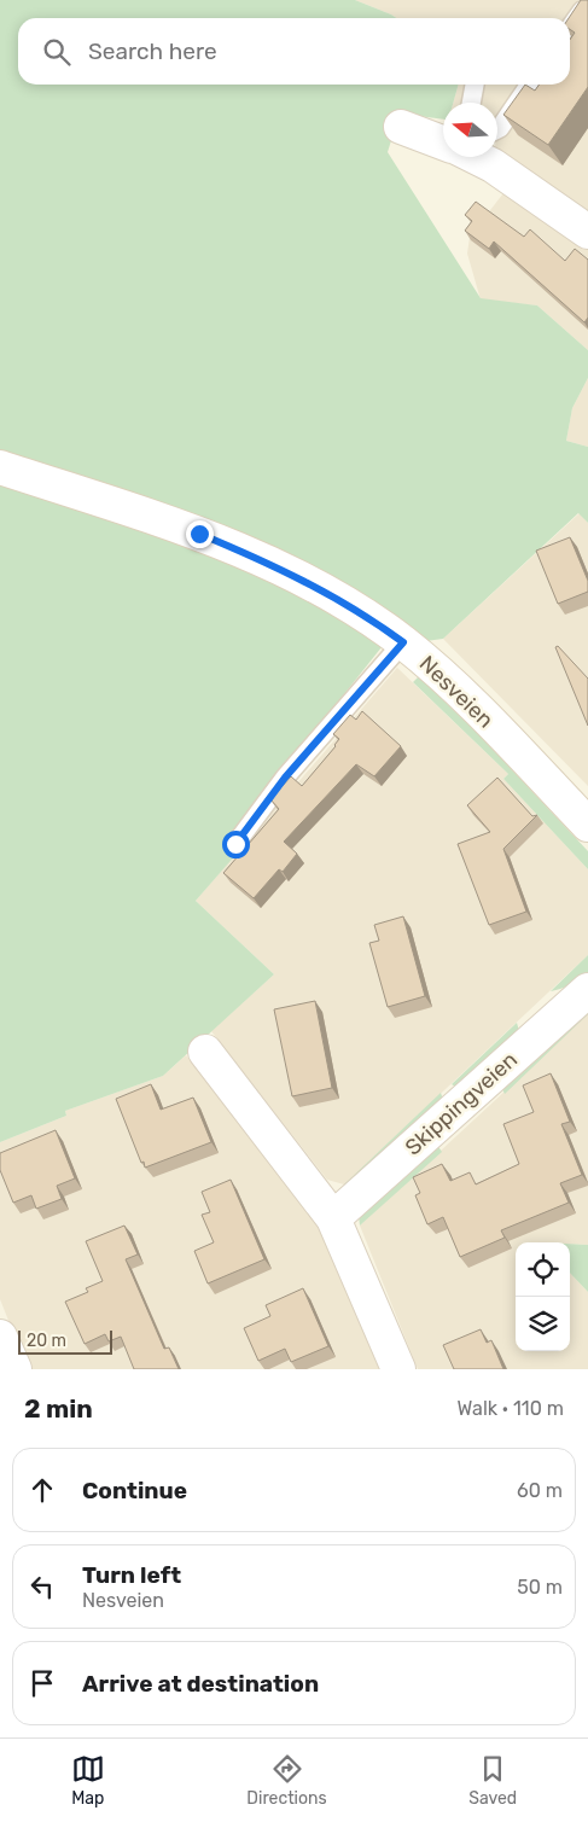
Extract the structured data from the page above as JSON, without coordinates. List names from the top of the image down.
{
  "streets": {
    "street": ["Nesveien", "Skippingveien"]
  },
  "scale_bar": "20 m",
  "north": "left",
  "page": {
    "search": "Search here",
    "scale": "20 m",
    "heading": ["2 min", "Walk · 110 m"],
    "list": [
      ["Continue", "60 m"],
      ["Turn left", "Nesveien", "50 m"],
      "Arrive at destination"
    ],
    "nav": ["Map", "Directions", "Saved"]
  }
}
